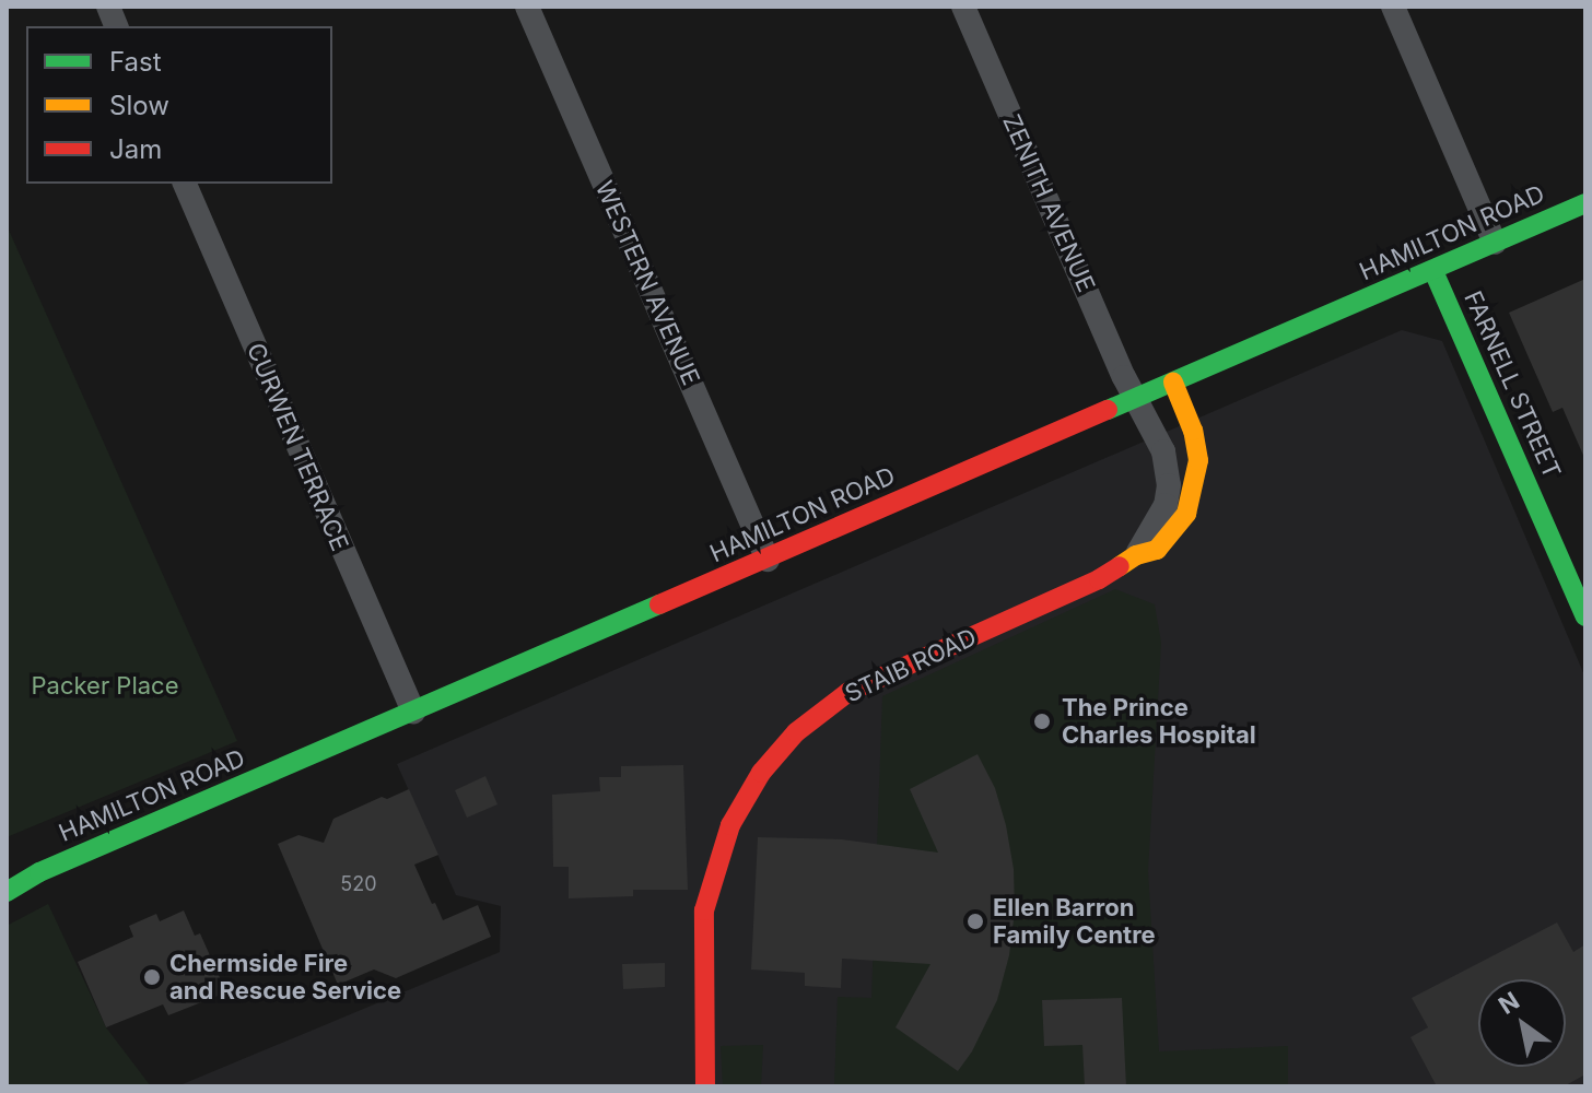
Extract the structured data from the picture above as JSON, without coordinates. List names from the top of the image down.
{
  "streets": {
    "main road": ["HAMILTON ROAD", "FARNELL STREET", "STAIB ROAD"],
    "street": ["ZENITH AVENUE", "WESTERN AVENUE", "CURWEN TERRACE"]
  },
  "crossings": [
    ["ZENITH AVENUE", "HAMILTON ROAD"],
    ["ZENITH AVENUE", "STAIB ROAD"],
    ["HAMILTON ROAD", "WESTERN AVENUE"],
    ["HAMILTON ROAD", "FARNELL STREET"],
    ["HAMILTON ROAD", "CURWEN TERRACE"],
    ["HAMILTON ROAD", "STAIB ROAD"]
  ],
  "parks": ["Packer Place"],
  "places": ["The Prince Charles Hospital", "Ellen Barron Family Centre", "Chermside Fire and Rescue Service"],
  "house_numbers": ["520"],
  "legend": ["Fast", "Slow", "Jam"],
  "north": "top left"
}
